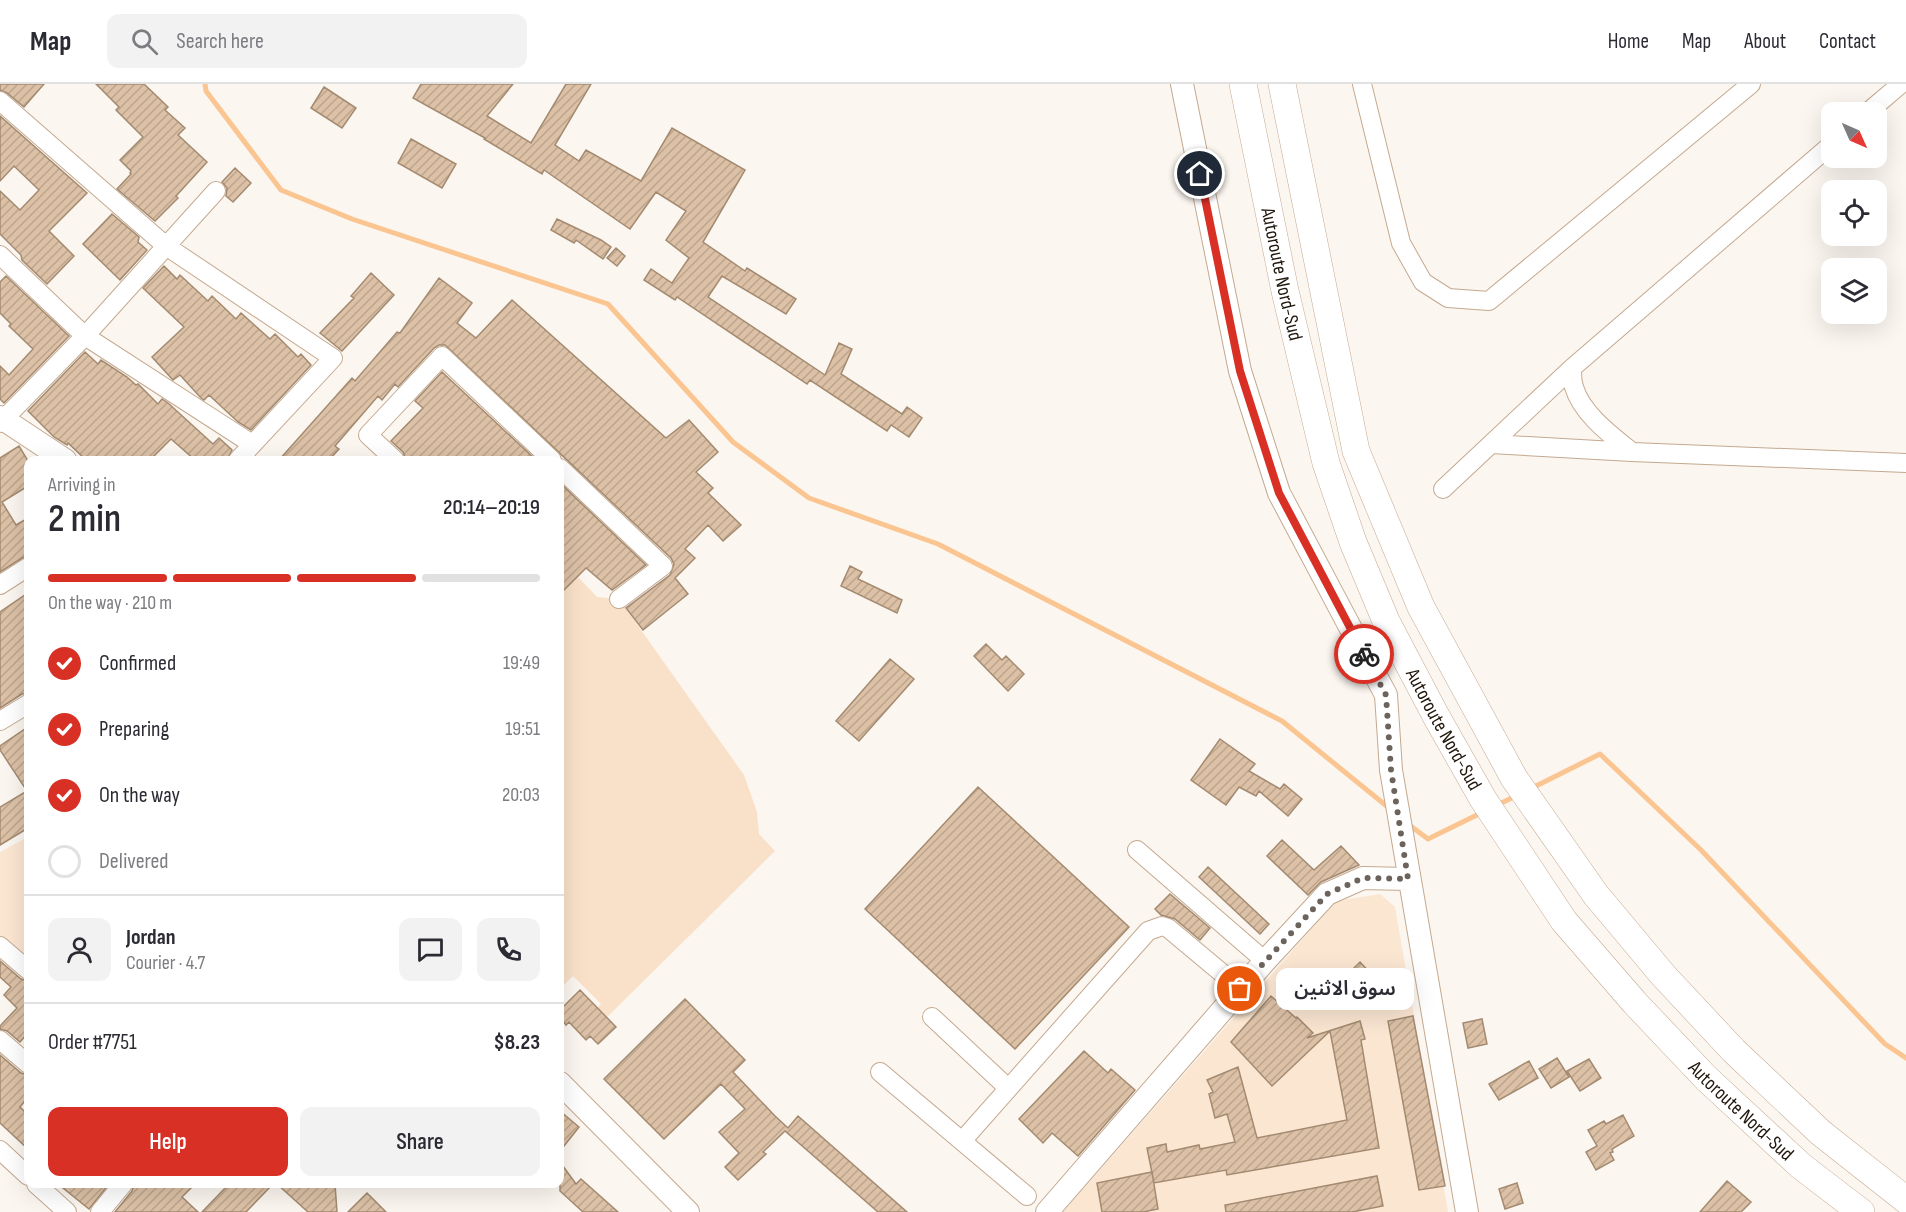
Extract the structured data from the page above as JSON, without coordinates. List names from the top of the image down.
{
  "streets": {
    "highway": ["Autoroute Nord-Sud"]
  },
  "places": ["ﺳﻮق اﻻﺛﻨﻴﻦ"],
  "north": "bottom right",
  "page": {
    "header": "Map",
    "search": "Search here",
    "nav": [
      "Home",
      "Map",
      "About",
      "Contact"
    ],
    "heading": ["2 min", "Arriving in", "20:14–20:19"],
    "panel": [
      "Jordan",
      "Courier · 4.7",
      "Order #7751",
      "$8.23"
    ],
    "bar": "On the way · 210 m",
    "list": [
      ["Confirmed", "19:49"],
      ["Preparing", "19:51"],
      ["On the way", "20:03"],
      "Delivered"
    ],
    "bubble": "ﺳﻮق اﻻﺛﻨﻴﻦ",
    "buttons": ["Help", "Share"]
  }
}
